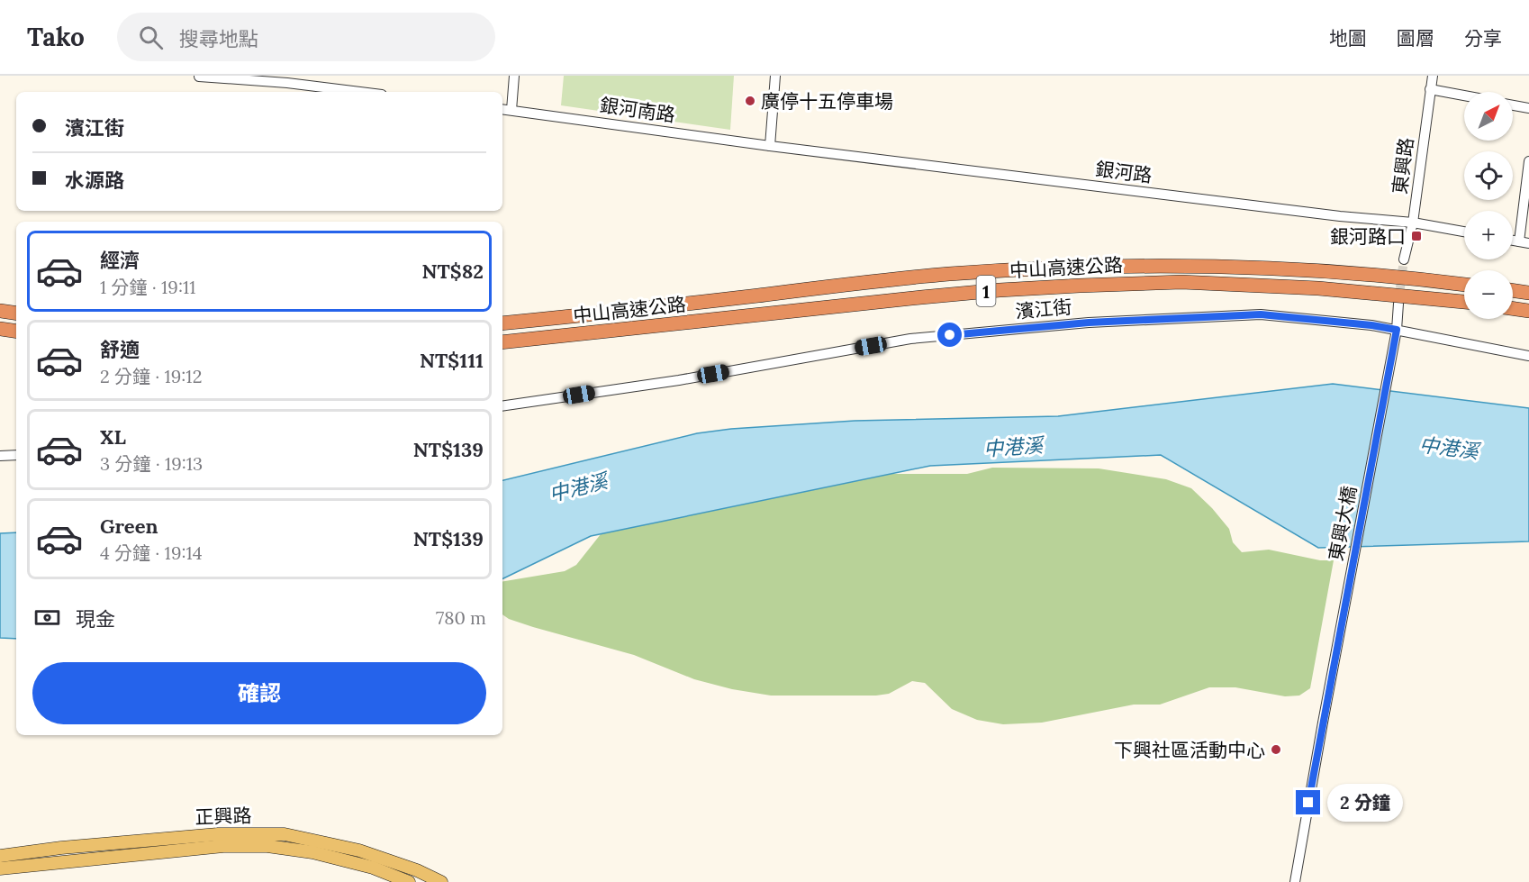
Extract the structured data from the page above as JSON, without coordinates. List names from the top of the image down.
{
  "streets": {
    "highway": ["中山高速公路", "1"],
    "main road": ["正興路"],
    "street": [
      "銀河南路",
      "東興路",
      "銀河路",
      "濱江街",
      "東興大橋"
    ]
  },
  "crossings": [
    ["銀河南路", "銀河路"],
    ["東興路", "銀河路"],
    ["濱江街", "東興大橋"]
  ],
  "water": ["中港溪"],
  "places": {
    "other": ["廣停十五停車場", "下興社區活動中心"],
    "transit": ["銀河路口"]
  },
  "north": "top right",
  "page": {
    "header": "Tako",
    "search": "搜尋地點",
    "nav": ["地圖", "圖層", "分享"],
    "map_buttons": ["+", "−"],
    "banner": ["濱江街", "水源路"],
    "list": [
      {
        "name": "經濟",
        "note": "1 分鐘 · 19:11",
        "value": "NT$82"
      },
      {
        "name": "舒適",
        "note": "2 分鐘 · 19:12",
        "value": "NT$111"
      },
      {
        "name": "XL",
        "note": "3 分鐘 · 19:13",
        "value": "NT$139"
      },
      {
        "name": "Green",
        "note": "4 分鐘 · 19:14",
        "value": "NT$139"
      }
    ],
    "pay": ["現金", "780 m"],
    "buttons": "確認",
    "bubble": "2 分鐘"
  }
}
